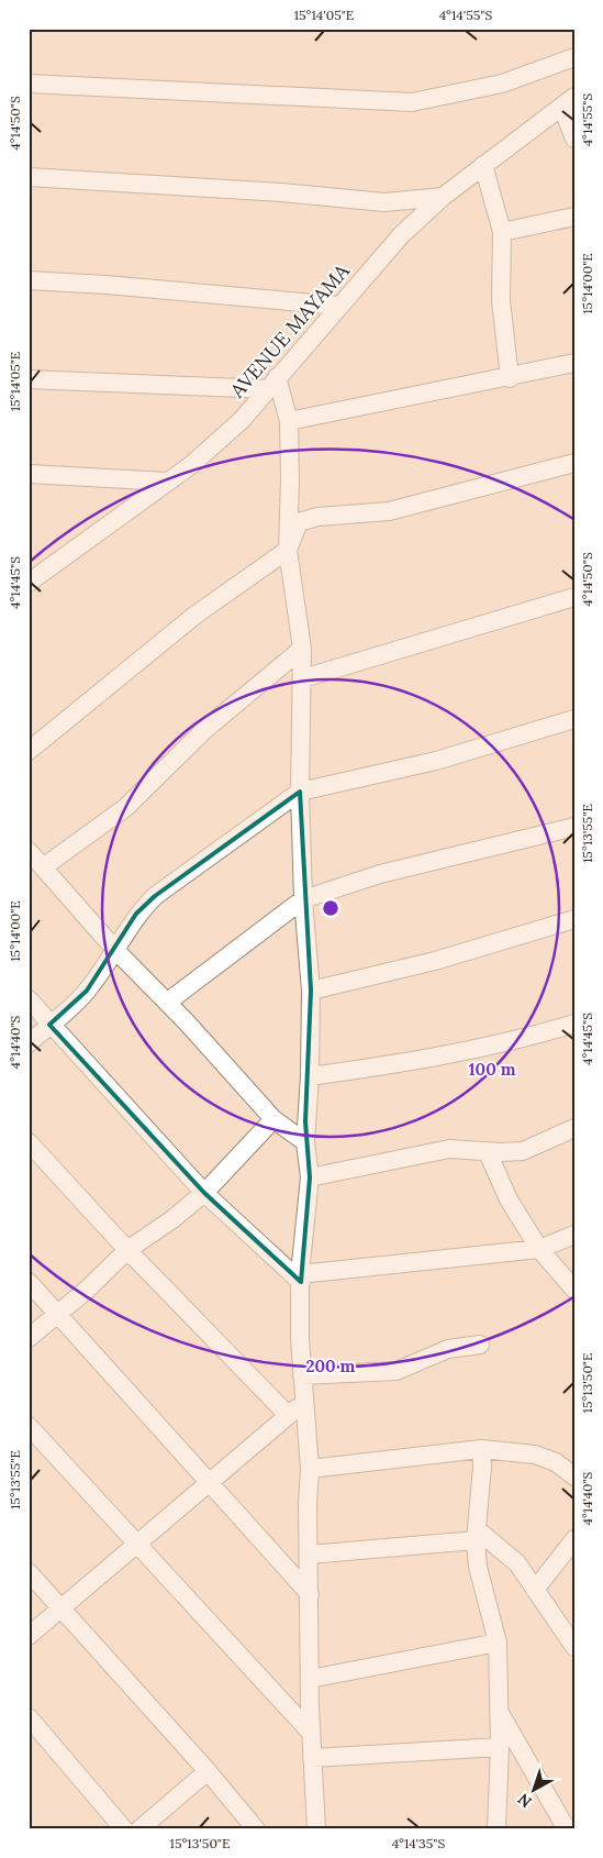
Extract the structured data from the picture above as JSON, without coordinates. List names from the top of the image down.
{
  "streets": {
    "street": ["AVENUE MAYAMA"]
  },
  "north": "bottom left",
  "coordinates": [
    "15°14'05\"E",
    "4°14'55\"S",
    "4°14'50\"S",
    "15°14'00\"E",
    "4°14'45\"S",
    "15°13'55\"E",
    "4°14'40\"S",
    "15°13'50\"E",
    "4°14'35\"S"
  ],
  "rings": ["100 m", "200 m"]
}
